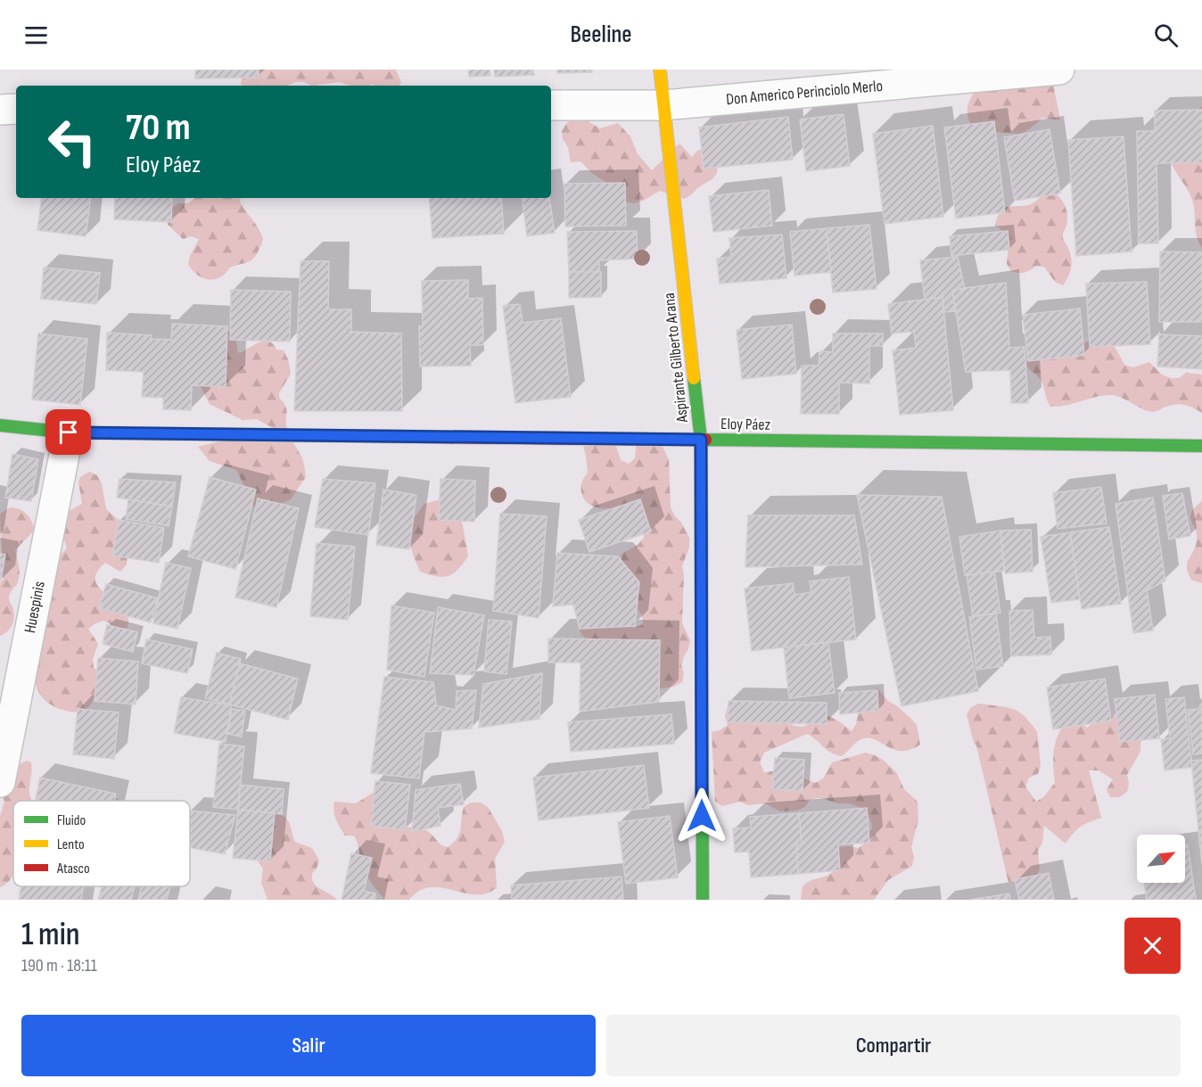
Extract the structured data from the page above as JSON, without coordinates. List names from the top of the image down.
{
  "streets": {
    "street": [
      "Don Americo Perinciolo Merlo",
      "Aspirante Gilberto Arana",
      "Eloy Páez",
      "Huespinis"
    ]
  },
  "crossings": [
    ["Don Americo Perinciolo Merlo", "Aspirante Gilberto Arana"],
    ["Aspirante Gilberto Arana", "Eloy Páez"],
    ["Eloy Páez", "Huespinis"]
  ],
  "legend": ["Fluido", "Lento", "Atasco"],
  "north": "top right",
  "page": {
    "header": "Beeline",
    "turn": ["70 m", "Eloy Páez"],
    "heading": ["1 min", "190 m · 18:11"],
    "buttons": ["Salir", "Compartir"]
  }
}
